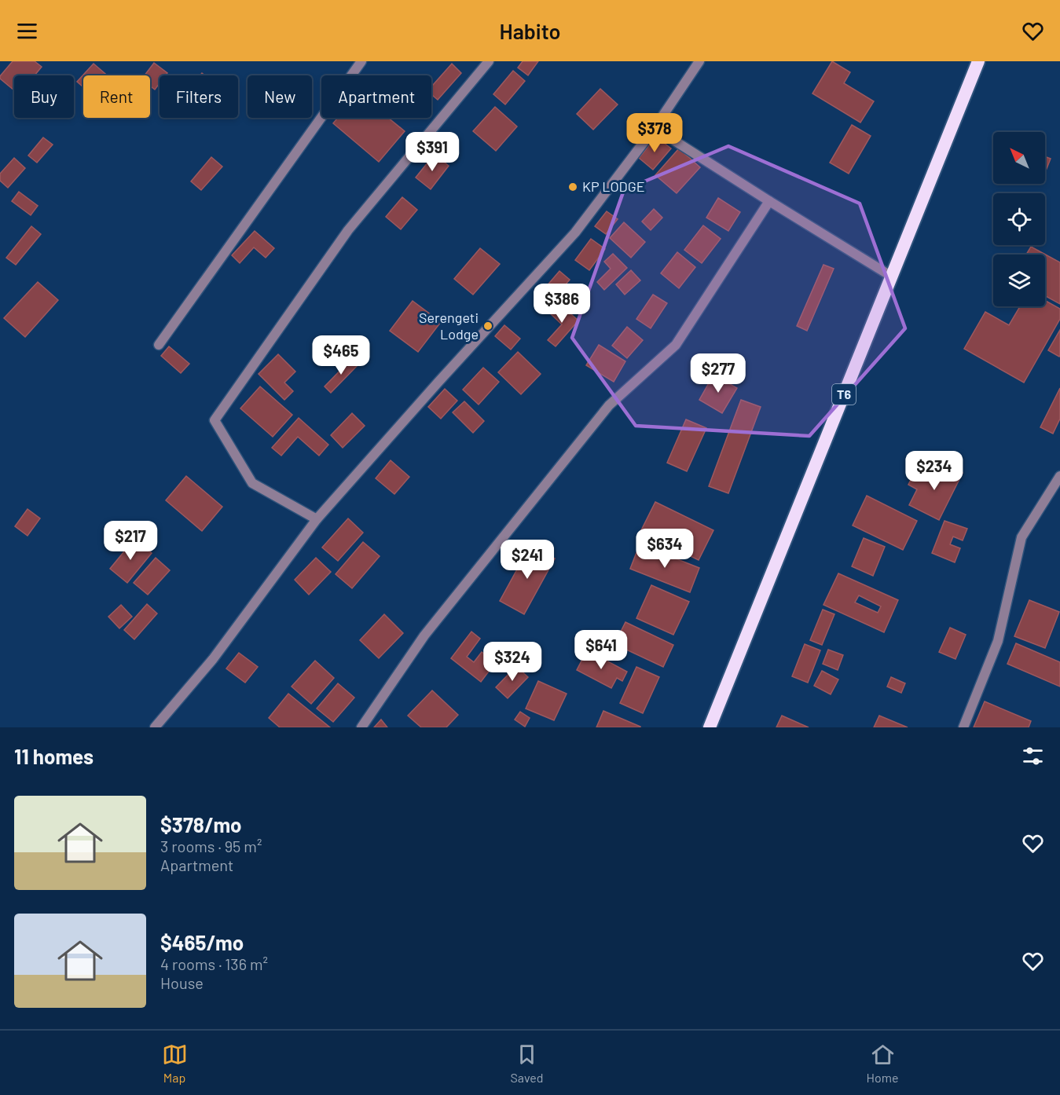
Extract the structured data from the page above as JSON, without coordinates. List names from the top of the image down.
{
  "streets": {
    "highway": ["T6"]
  },
  "places": ["KP LODGE", "Serengeti Lodge"],
  "north": "top left",
  "page": {
    "header": "Habito",
    "chip": [
      "Buy",
      "Rent",
      "Filters",
      "New",
      "Apartment"
    ],
    "price": [
      "$378",
      "$391",
      "$386",
      "$465",
      "$277",
      "$234",
      "$217",
      "$634",
      "$241",
      "$641",
      "$324"
    ],
    "heading": "11 homes",
    "list": [
      {
        "name": "$378/mo",
        "note": "3 rooms · 95 m² · Apartment"
      },
      {
        "name": "$465/mo",
        "note": "4 rooms · 136 m² · House"
      }
    ],
    "tabs": ["Map", "Saved", "Home"]
  }
}
